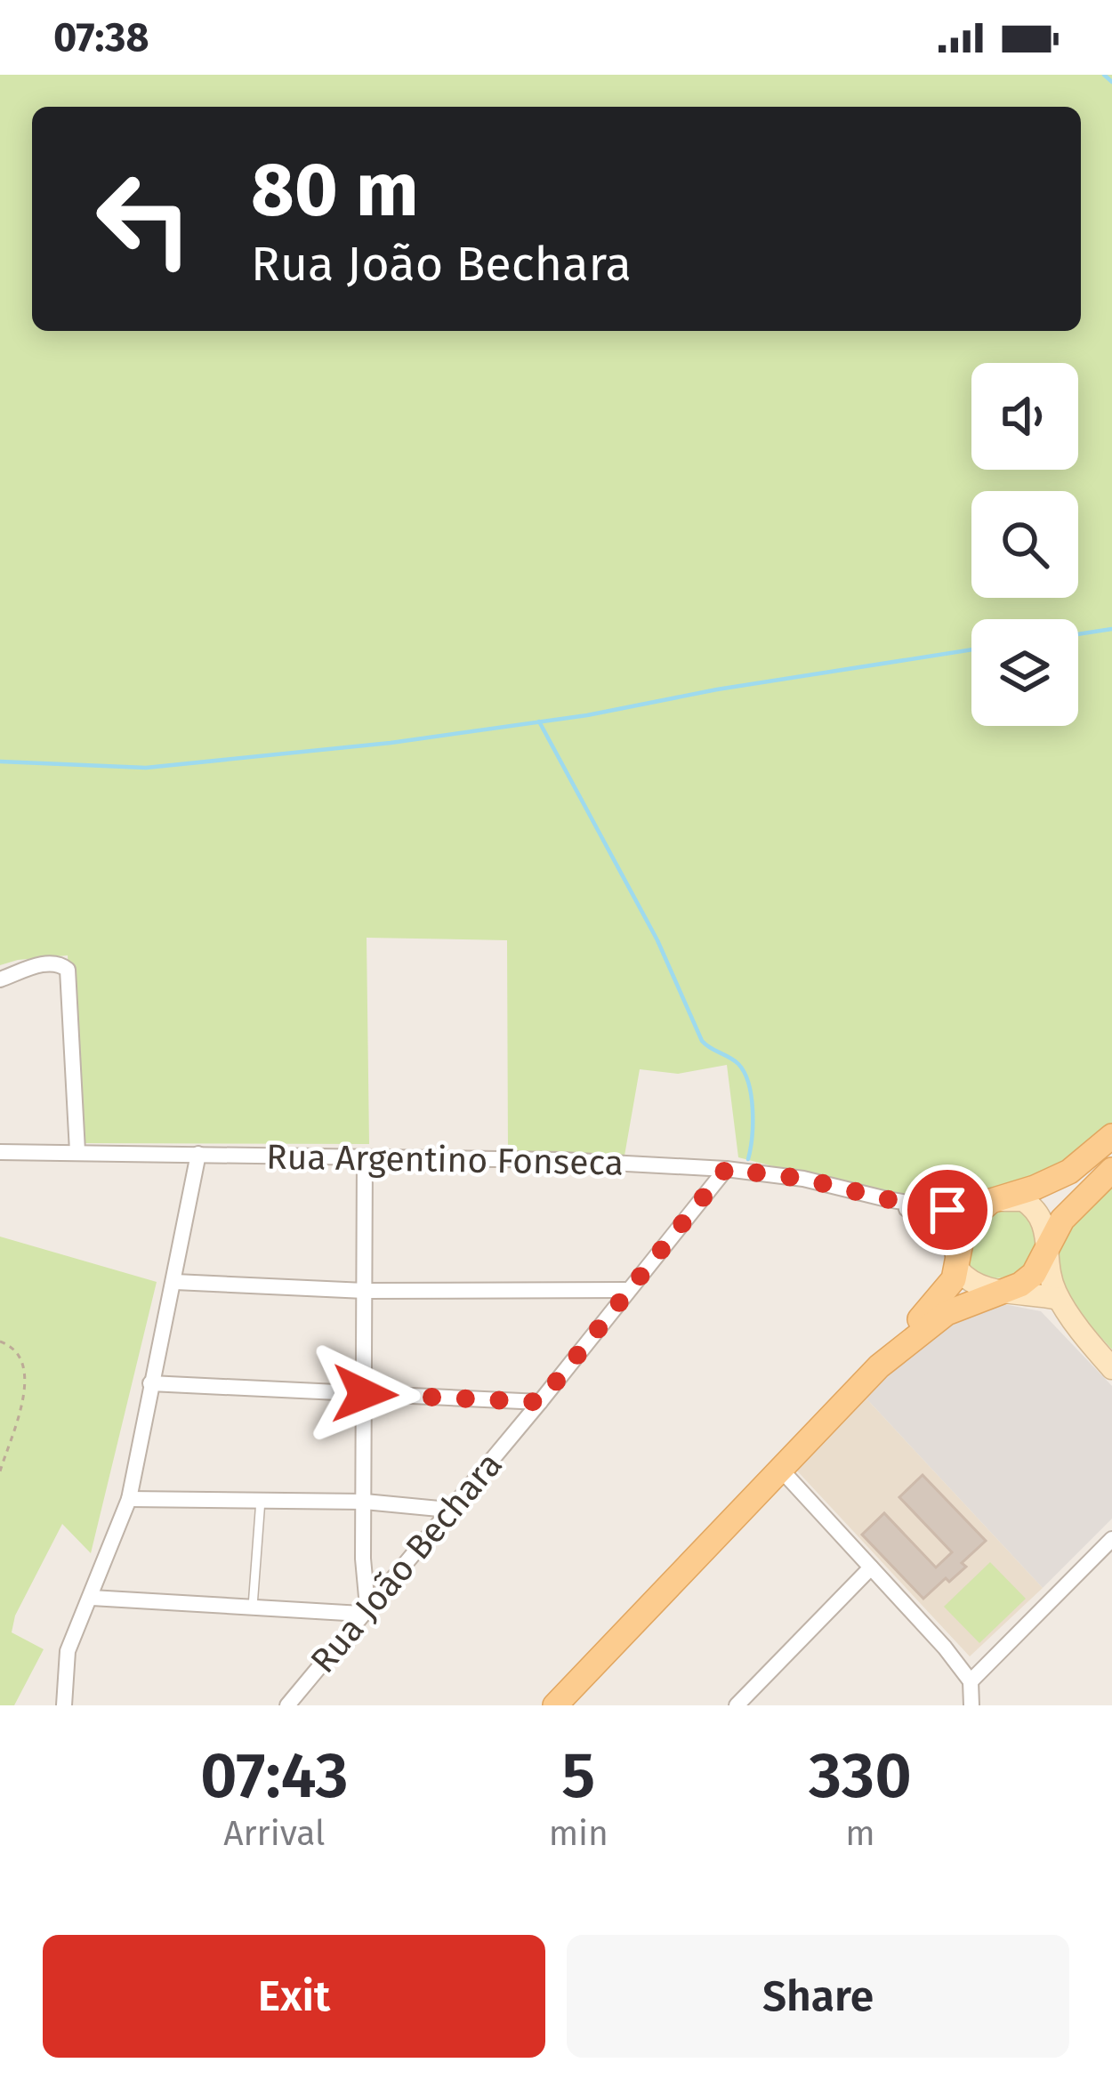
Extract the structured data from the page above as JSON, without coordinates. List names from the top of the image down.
{
  "streets": {
    "street": ["Rua Argentino Fonseca", "Rua João Bechara"]
  },
  "crossings": [
    ["Rua Argentino Fonseca", "Rua João Bechara"]
  ],
  "page": {
    "status": "07:38",
    "turn": ["80 m", "Rua João Bechara"],
    "eta": [
      "07:43",
      "Arrival",
      "5",
      "min",
      "330",
      "m"
    ],
    "buttons": ["Exit", "Share"]
  }
}
